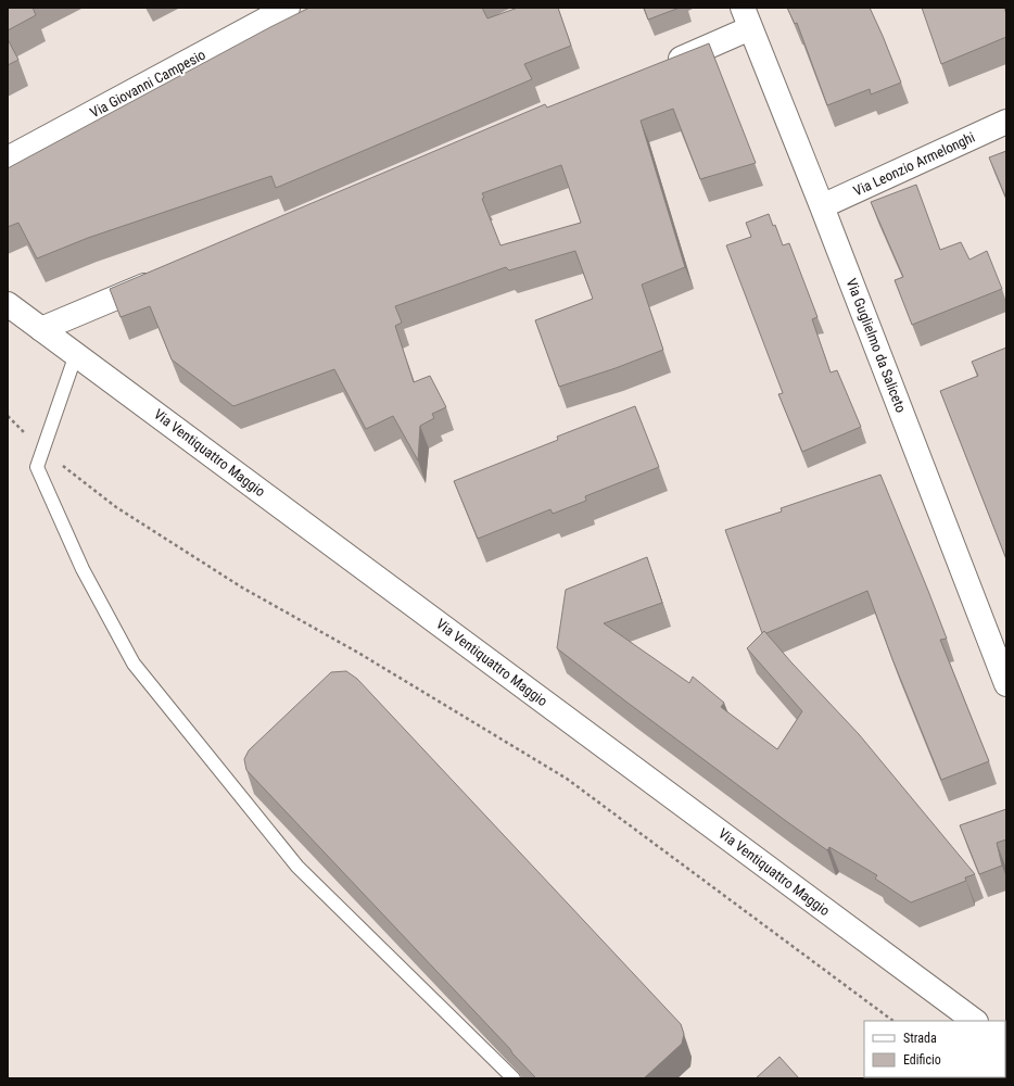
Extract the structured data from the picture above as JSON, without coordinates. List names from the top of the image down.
{
  "streets": {
    "street": [
      "Via Giovanni Campesio",
      "Via Leonzio Armelonghi",
      "Via Guglielmo da Saliceto",
      "Via Ventiquattro Maggio"
    ]
  },
  "crossings": [
    ["Via Leonzio Armelonghi", "Via Guglielmo da Saliceto"]
  ],
  "legend": ["Strada", "Edificio"]
}
